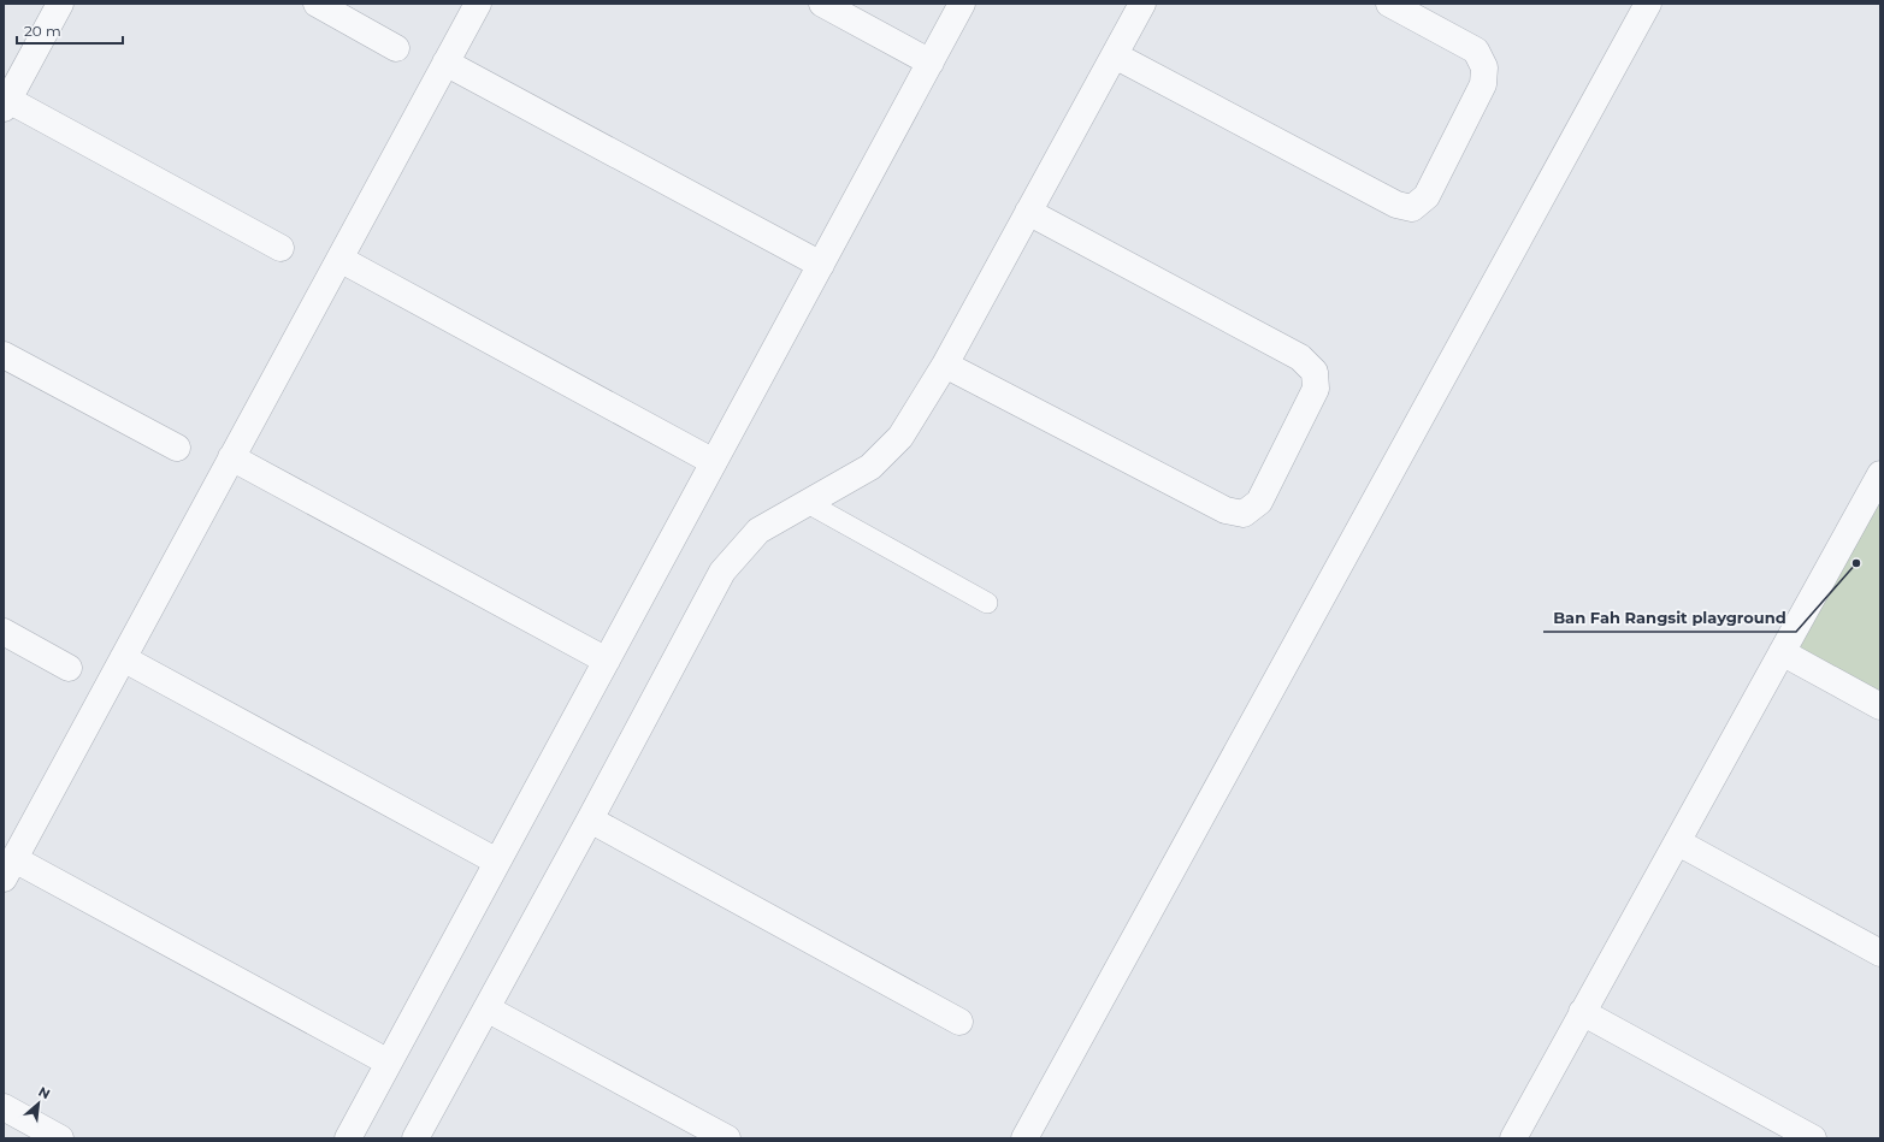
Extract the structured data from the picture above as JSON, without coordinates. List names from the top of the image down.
{
  "places": ["Ban Fah Rangsit playground"],
  "scale_bar": "20 m",
  "north": "top right"
}
